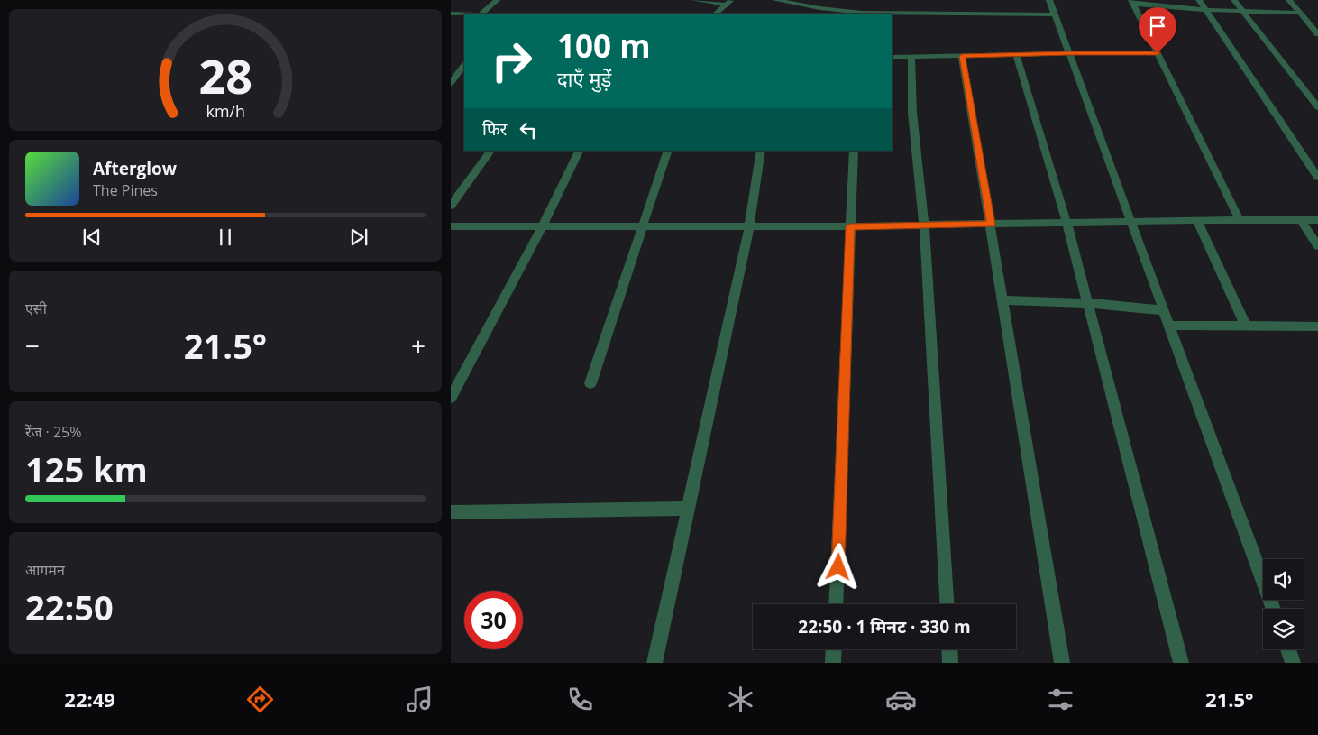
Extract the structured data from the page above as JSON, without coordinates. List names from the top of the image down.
{
  "page": {
    "turn": ["100 m", "दाएँ मुड़ें"],
    "then": "फिर",
    "song": ["Afterglow", "The Pines"],
    "tile": [
      "एसी",
      ["रेंज · 25%", "125 km"],
      ["आगमन", "22:50"]
    ],
    "heat": ["−", "21.5°", "+"],
    "limit": "30",
    "trip": "22:50 · 1 मिनट · 330 m",
    "tabs": ["22:49", "21.5°"],
    "gauge": ["28", "km/h"]
  }
}
